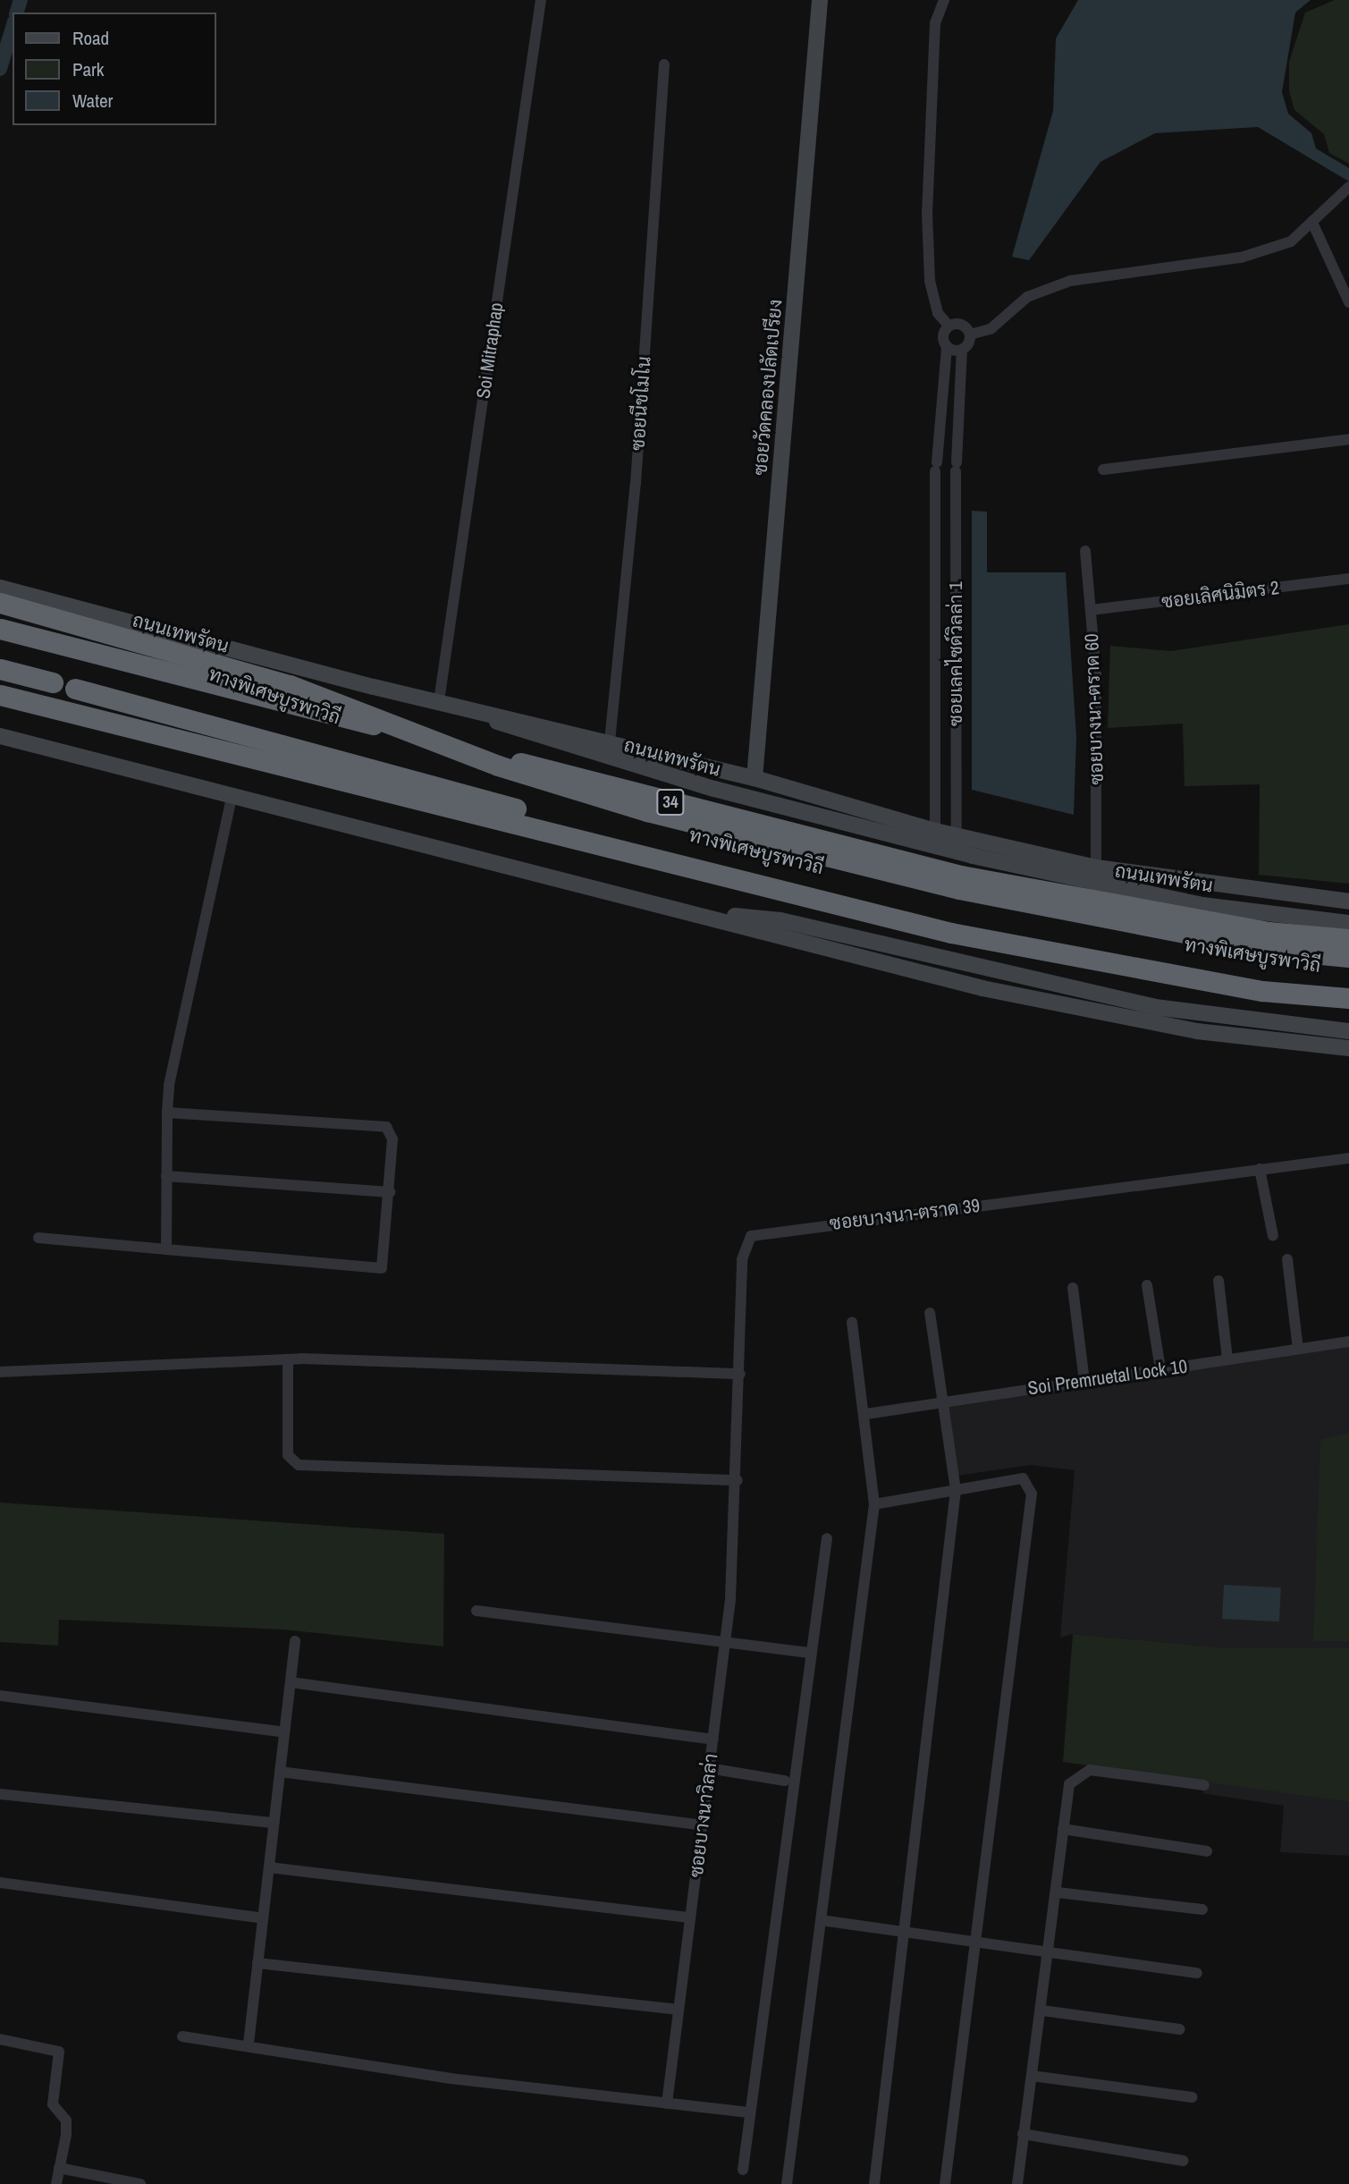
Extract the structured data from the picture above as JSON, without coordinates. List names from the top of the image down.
{
  "streets": {
    "highway": ["ถนนเทพรัตน", "ทางพิเศษบูรพาวิถี", "34"],
    "main road": ["ซอยวัดคลองปลัดเปรียง"],
    "street": [
      "Soi Mitraphap",
      "ซอยนีชโมโน",
      "ซอยเลิศนิมิตร 2",
      "ซอยเลคไซด์วิลล่า 1",
      "ซอยบางนา-ตราด 60",
      "ซอยบางนา-ตราด 39",
      "Soi Premruetal Lock 10",
      "ซอยบางนาวิลล่า"
    ]
  },
  "crossings": [
    ["Soi Mitraphap", "ถนนเทพรัตน"],
    ["ซอยวัดคลองปลัดเปรียง", "ถนนเทพรัตน"],
    ["ซอยนีชโมโน", "ถนนเทพรัตน"],
    ["ซอยเลิศนิมิตร 2", "ซอยบางนา-ตราด 60"],
    ["ถนนเทพรัตน", "ซอยเลคไซด์วิลล่า 1"],
    ["ถนนเทพรัตน", "ซอยบางนา-ตราด 60"],
    ["ซอยบางนา-ตราด 39", "ซอยบางนาวิลล่า"]
  ],
  "legend": ["Road", "Park", "Water"]
}
